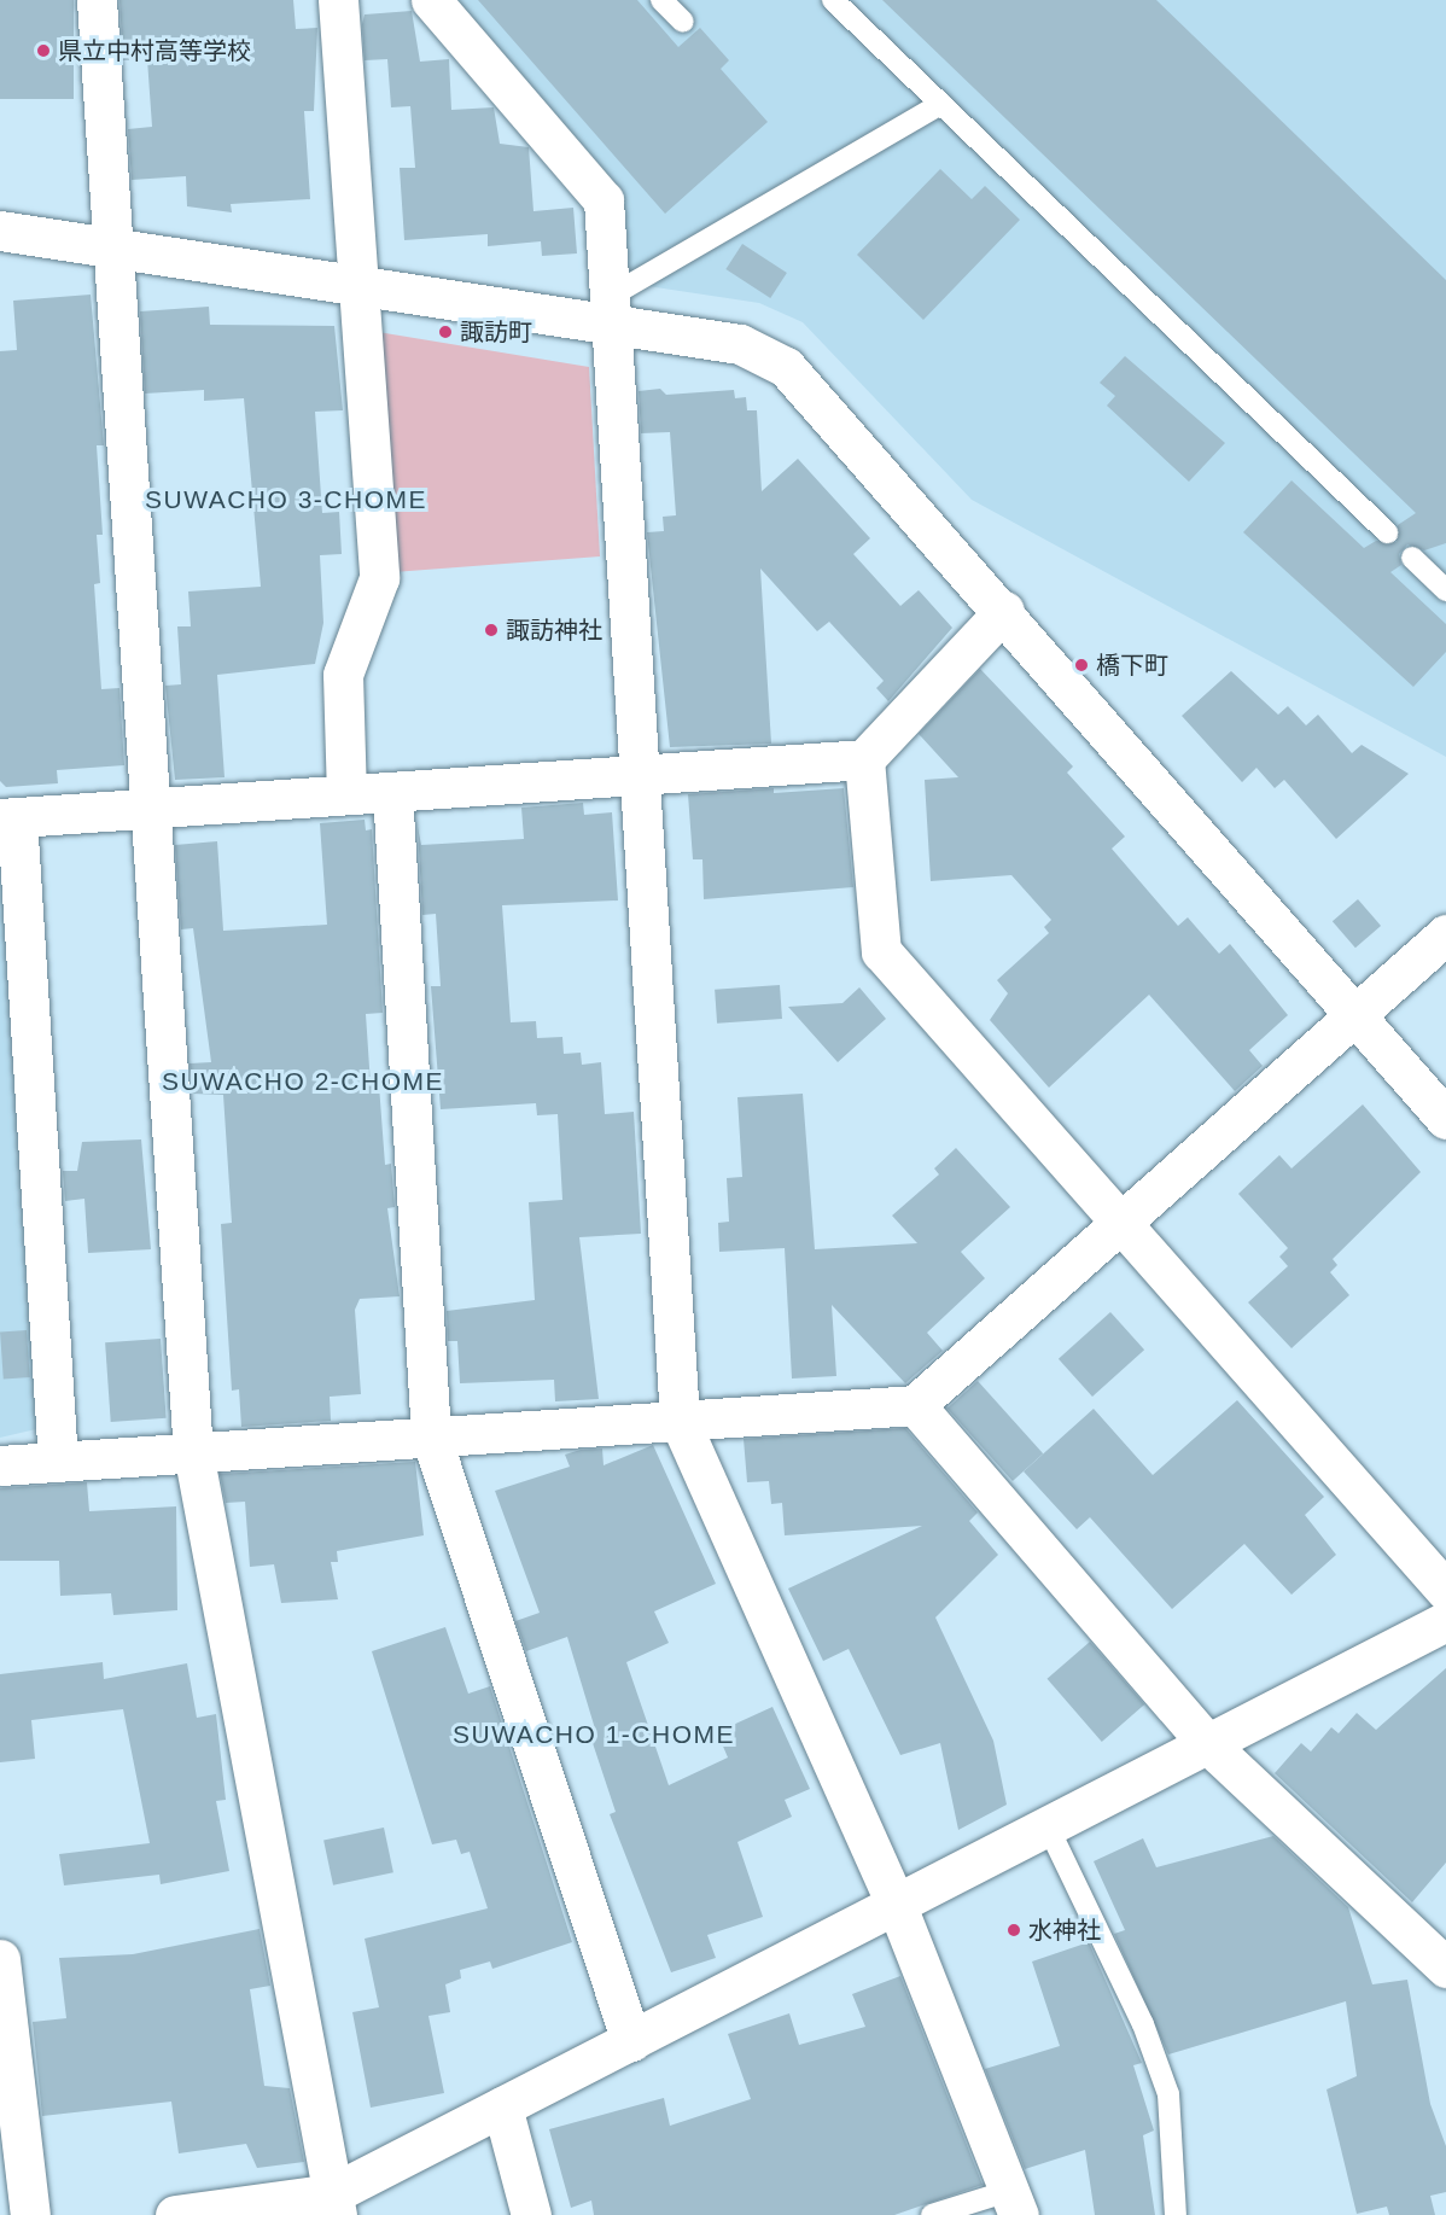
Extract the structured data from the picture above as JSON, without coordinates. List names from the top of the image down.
{
  "districts": ["SUWACHO 3-CHOME", "SUWACHO 2-CHOME", "SUWACHO 1-CHOME"],
  "places": [
    "県立中村高等学校",
    "諏訪町",
    "諏訪神社",
    "橋下町",
    "水神社"
  ]
}
